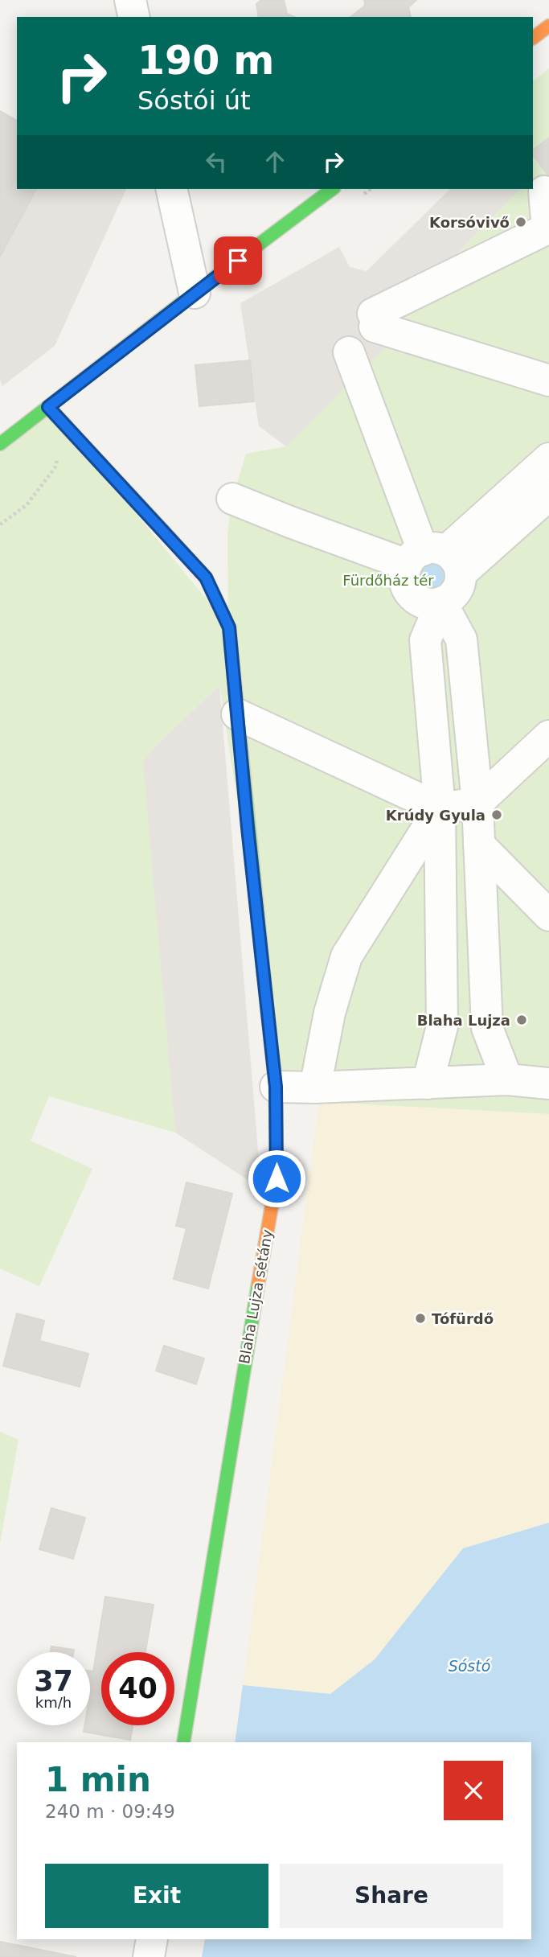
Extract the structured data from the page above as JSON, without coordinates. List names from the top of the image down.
{
  "streets": {
    "street": ["Blaha Lujza sétány"]
  },
  "water": ["Sóstó"],
  "parks": ["Fürdőház tér"],
  "places": [
    "Korsóvivő",
    "Krúdy Gyula",
    "Blaha Lujza",
    "Tófürdő"
  ],
  "page": {
    "turn": ["190 m", "Sóstói út"],
    "speed": "37 km/h",
    "limit": "40",
    "heading": ["1 min", "240 m · 09:49"],
    "buttons": ["Exit", "Share"]
  }
}
